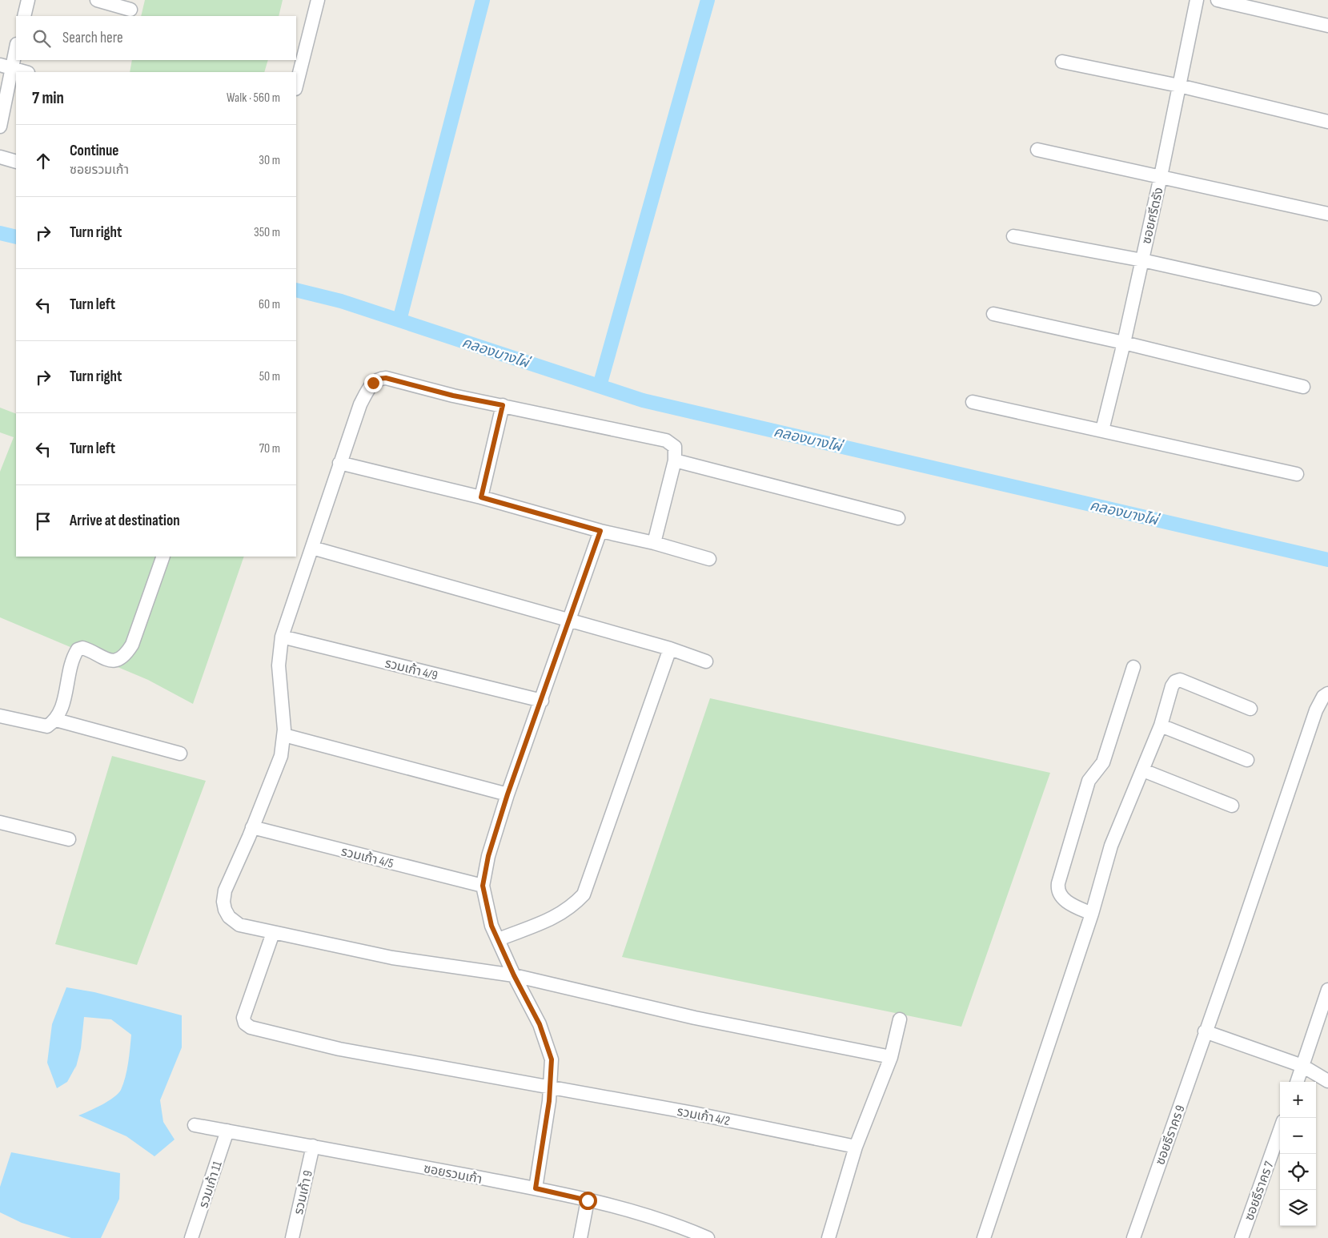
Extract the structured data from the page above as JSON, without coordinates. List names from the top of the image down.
{
  "streets": {
    "street": [
      "ซอยศรีตรัง",
      "รวมเก้า 4/9",
      "รวมเก้า 4/5",
      "รวมเก้า 4/2",
      "ซอยธีราคร 9",
      "ซอยรวมเก้า",
      "รวมเก้า 11",
      "ซอยธีราคร 7",
      "รวมเก้า 9"
    ]
  },
  "crossings": [
    ["ซอยรวมเก้า", "รวมเก้า 11"],
    ["ซอยรวมเก้า", "รวมเก้า 9"]
  ],
  "water": ["คลองบางไผ่"],
  "page": {
    "search": "Search here",
    "heading": ["7 min", "Walk · 560 m"],
    "list": [
      ["Continue", "ซอยรวมเก้า", "30 m"],
      ["Turn right", "350 m"],
      ["Turn left", "60 m"],
      ["Turn right", "50 m"],
      ["Turn left", "70 m"],
      "Arrive at destination"
    ],
    "map_buttons": ["+", "−"]
  }
}
